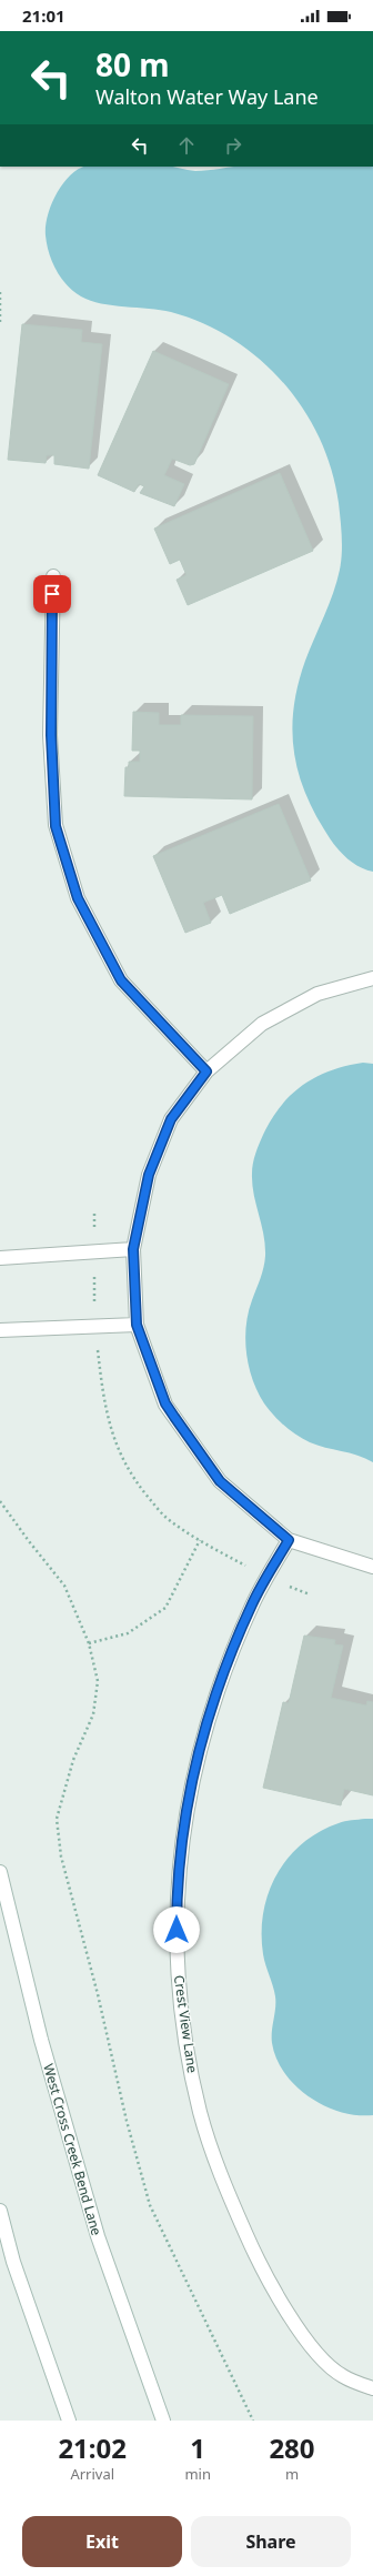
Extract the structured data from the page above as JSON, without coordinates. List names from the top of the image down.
{
  "streets": {
    "street": ["Crest View Lane", "West Cross Creek Bend Lane"]
  },
  "page": {
    "status": "21:01",
    "turn": ["80 m", "Walton Water Way Lane"],
    "eta": [
      "21:02",
      "Arrival",
      "1",
      "min",
      "280",
      "m"
    ],
    "buttons": ["Exit", "Share"]
  }
}
